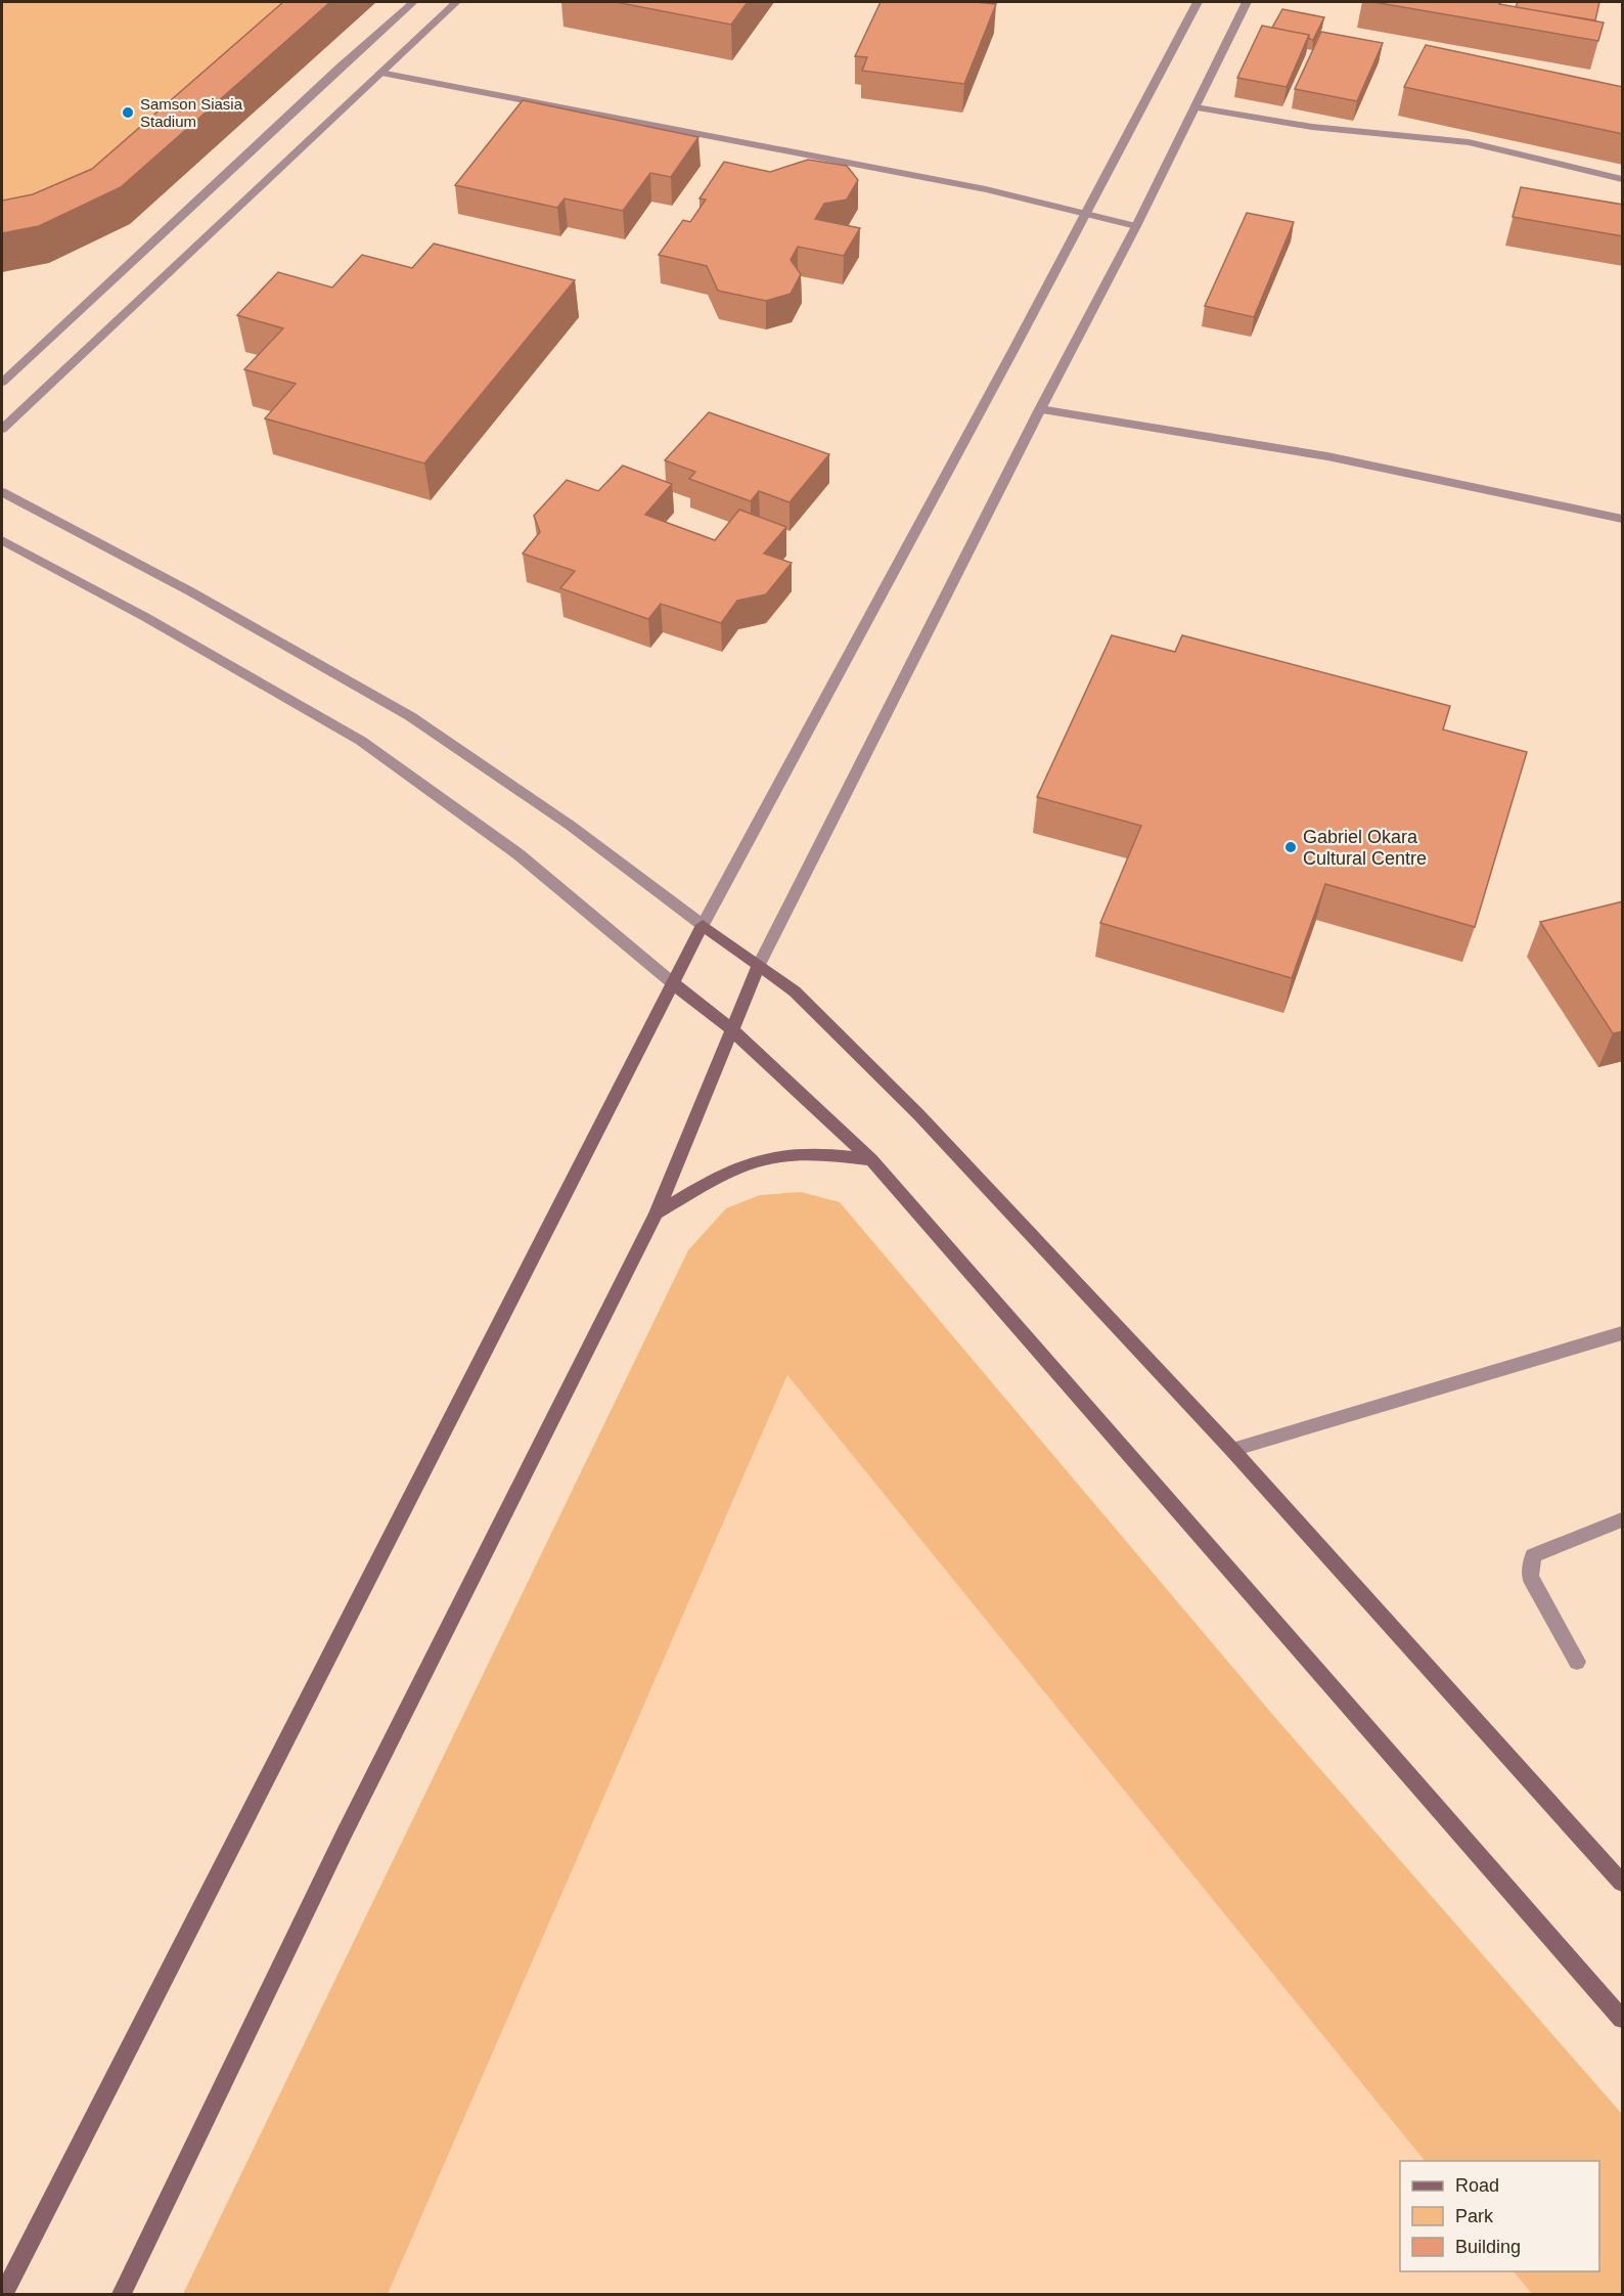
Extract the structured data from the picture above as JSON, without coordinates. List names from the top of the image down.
{
  "places": ["Samson Siasia Stadium", "Gabriel Okara Cultural Centre"],
  "legend": ["Road", "Park", "Building"]
}
